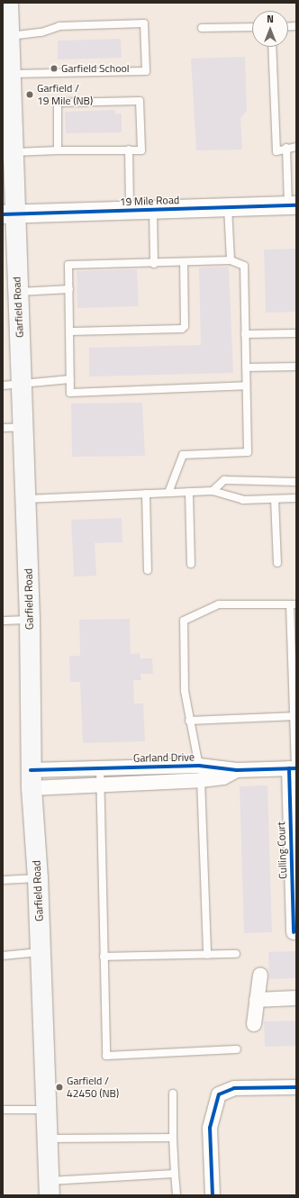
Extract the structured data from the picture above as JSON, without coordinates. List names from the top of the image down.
{
  "streets": {
    "main road": ["Garfield Road"],
    "street": ["19 Mile Road", "Garland Drive", "Culling Court"]
  },
  "crossings": [
    ["19 Mile Road", "Garfield Road"],
    ["Garfield Road", "Garland Drive"],
    ["Garland Drive", "Culling Court"]
  ],
  "places": ["Garfield School", "Garfield / 19 Mile (NB)", "Garfield / 42450 (NB)"],
  "north": "top"
}
